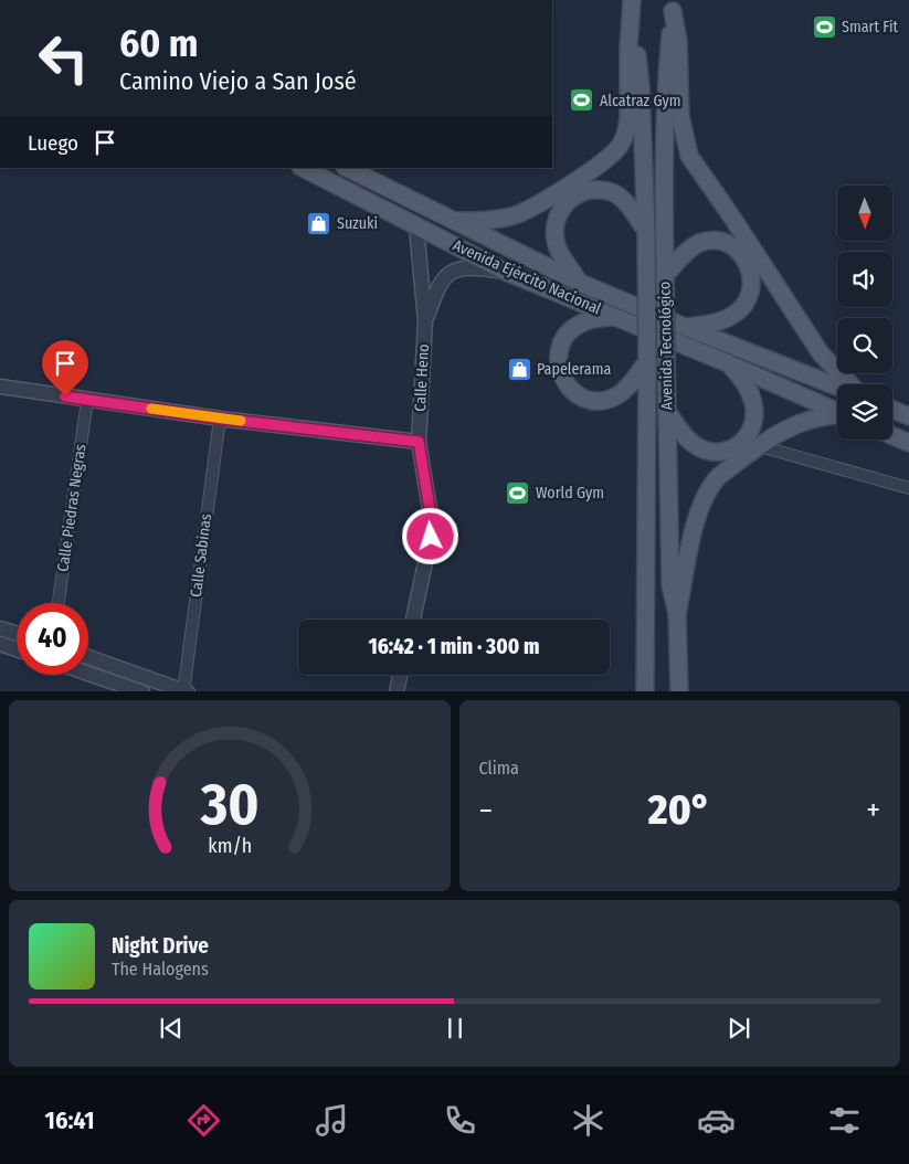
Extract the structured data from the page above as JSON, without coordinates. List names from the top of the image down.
{
  "streets": {
    "main road": ["Avenida Ejército Nacional", "Avenida Tecnológico"],
    "street": ["Calle Heno", "Calle Piedras Negras", "Calle Sabinas"]
  },
  "crossings": [
    ["Avenida Ejército Nacional", "Calle Heno"]
  ],
  "places": {
    "sports": ["Smart Fit", "Alcatraz Gym", "World Gym"],
    "shop": ["Suzuki", "Papelerama"]
  },
  "north": "bottom",
  "page": {
    "turn": ["60 m", "Camino Viejo a San José"],
    "then": "Luego",
    "limit": "40",
    "trip": "16:42 · 1 min · 300 m",
    "tile": "Clima",
    "heat": ["−", "20°", "+"],
    "song": ["Night Drive", "The Halogens"],
    "tabs": "16:41",
    "gauge": ["30", "km/h"]
  }
}
